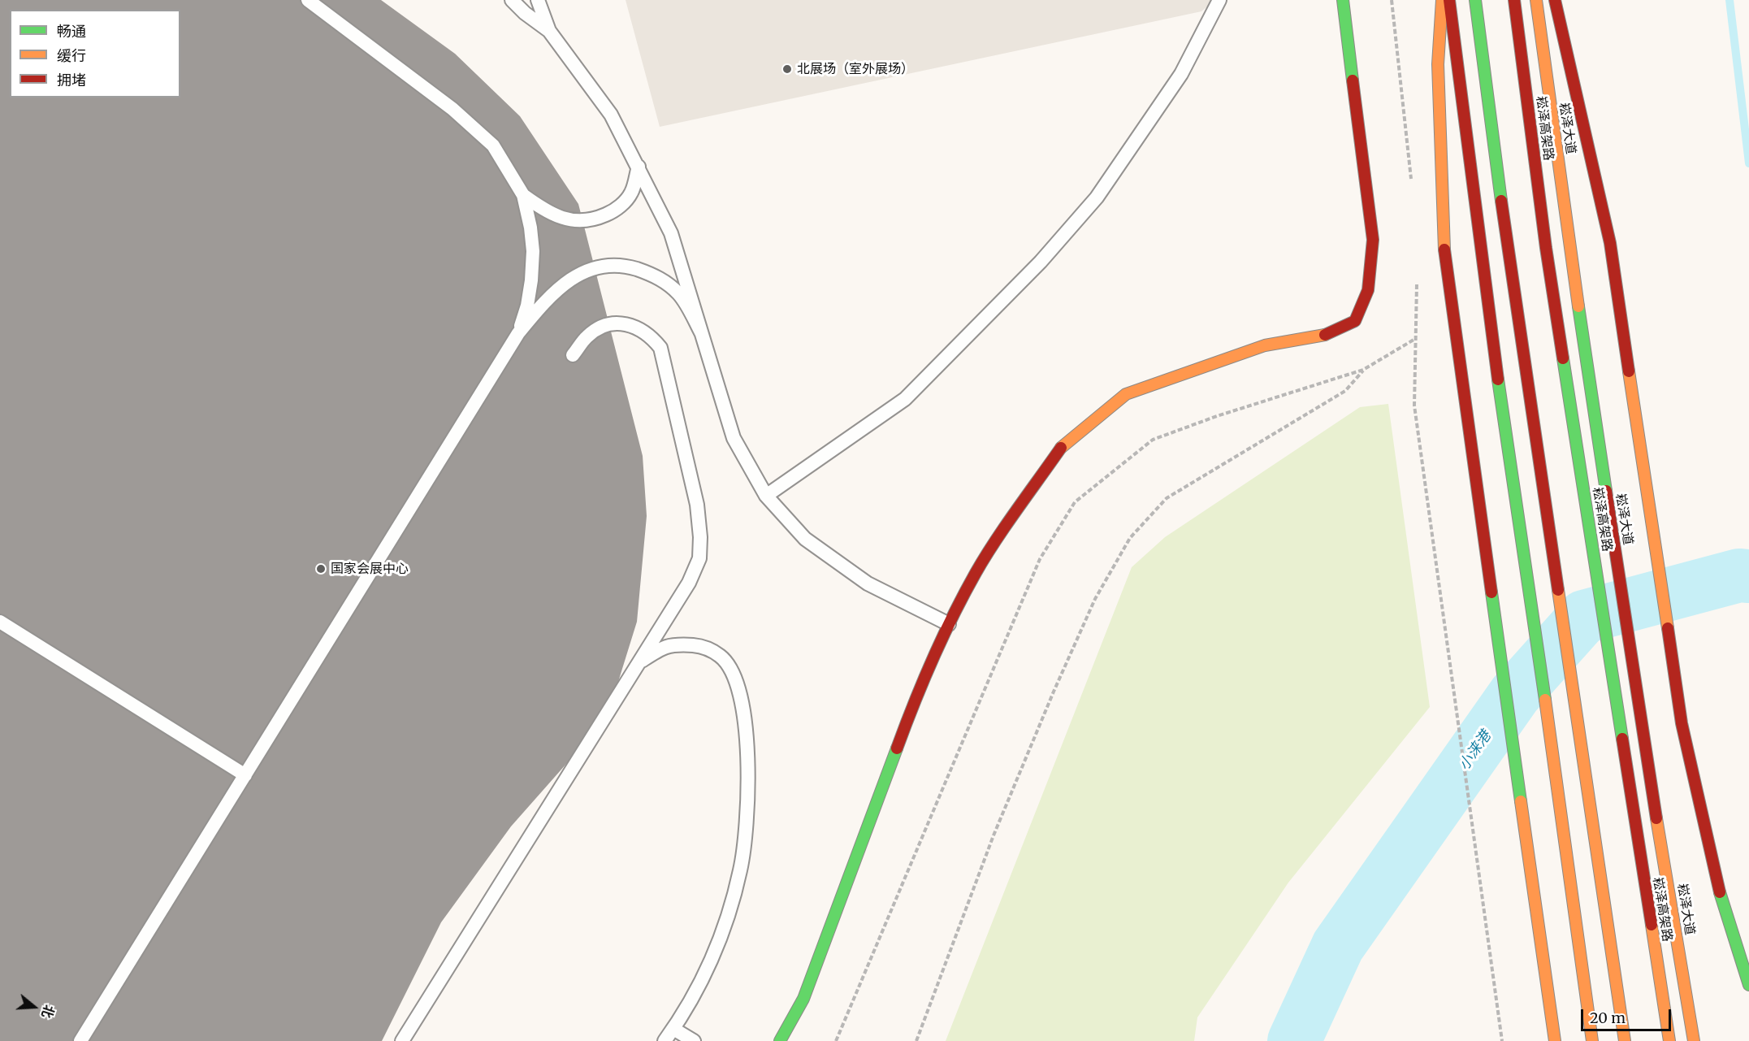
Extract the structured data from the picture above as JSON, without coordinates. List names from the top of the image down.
{
  "streets": {
    "main road": ["崧泽高架路", "崧泽大道"]
  },
  "water": ["小涞港"],
  "places": ["北展场（室外展场）", "国家会展中心"],
  "legend": ["畅通", "缓行", "拥堵"],
  "scale_bar": "20 m",
  "north": "right"
}
